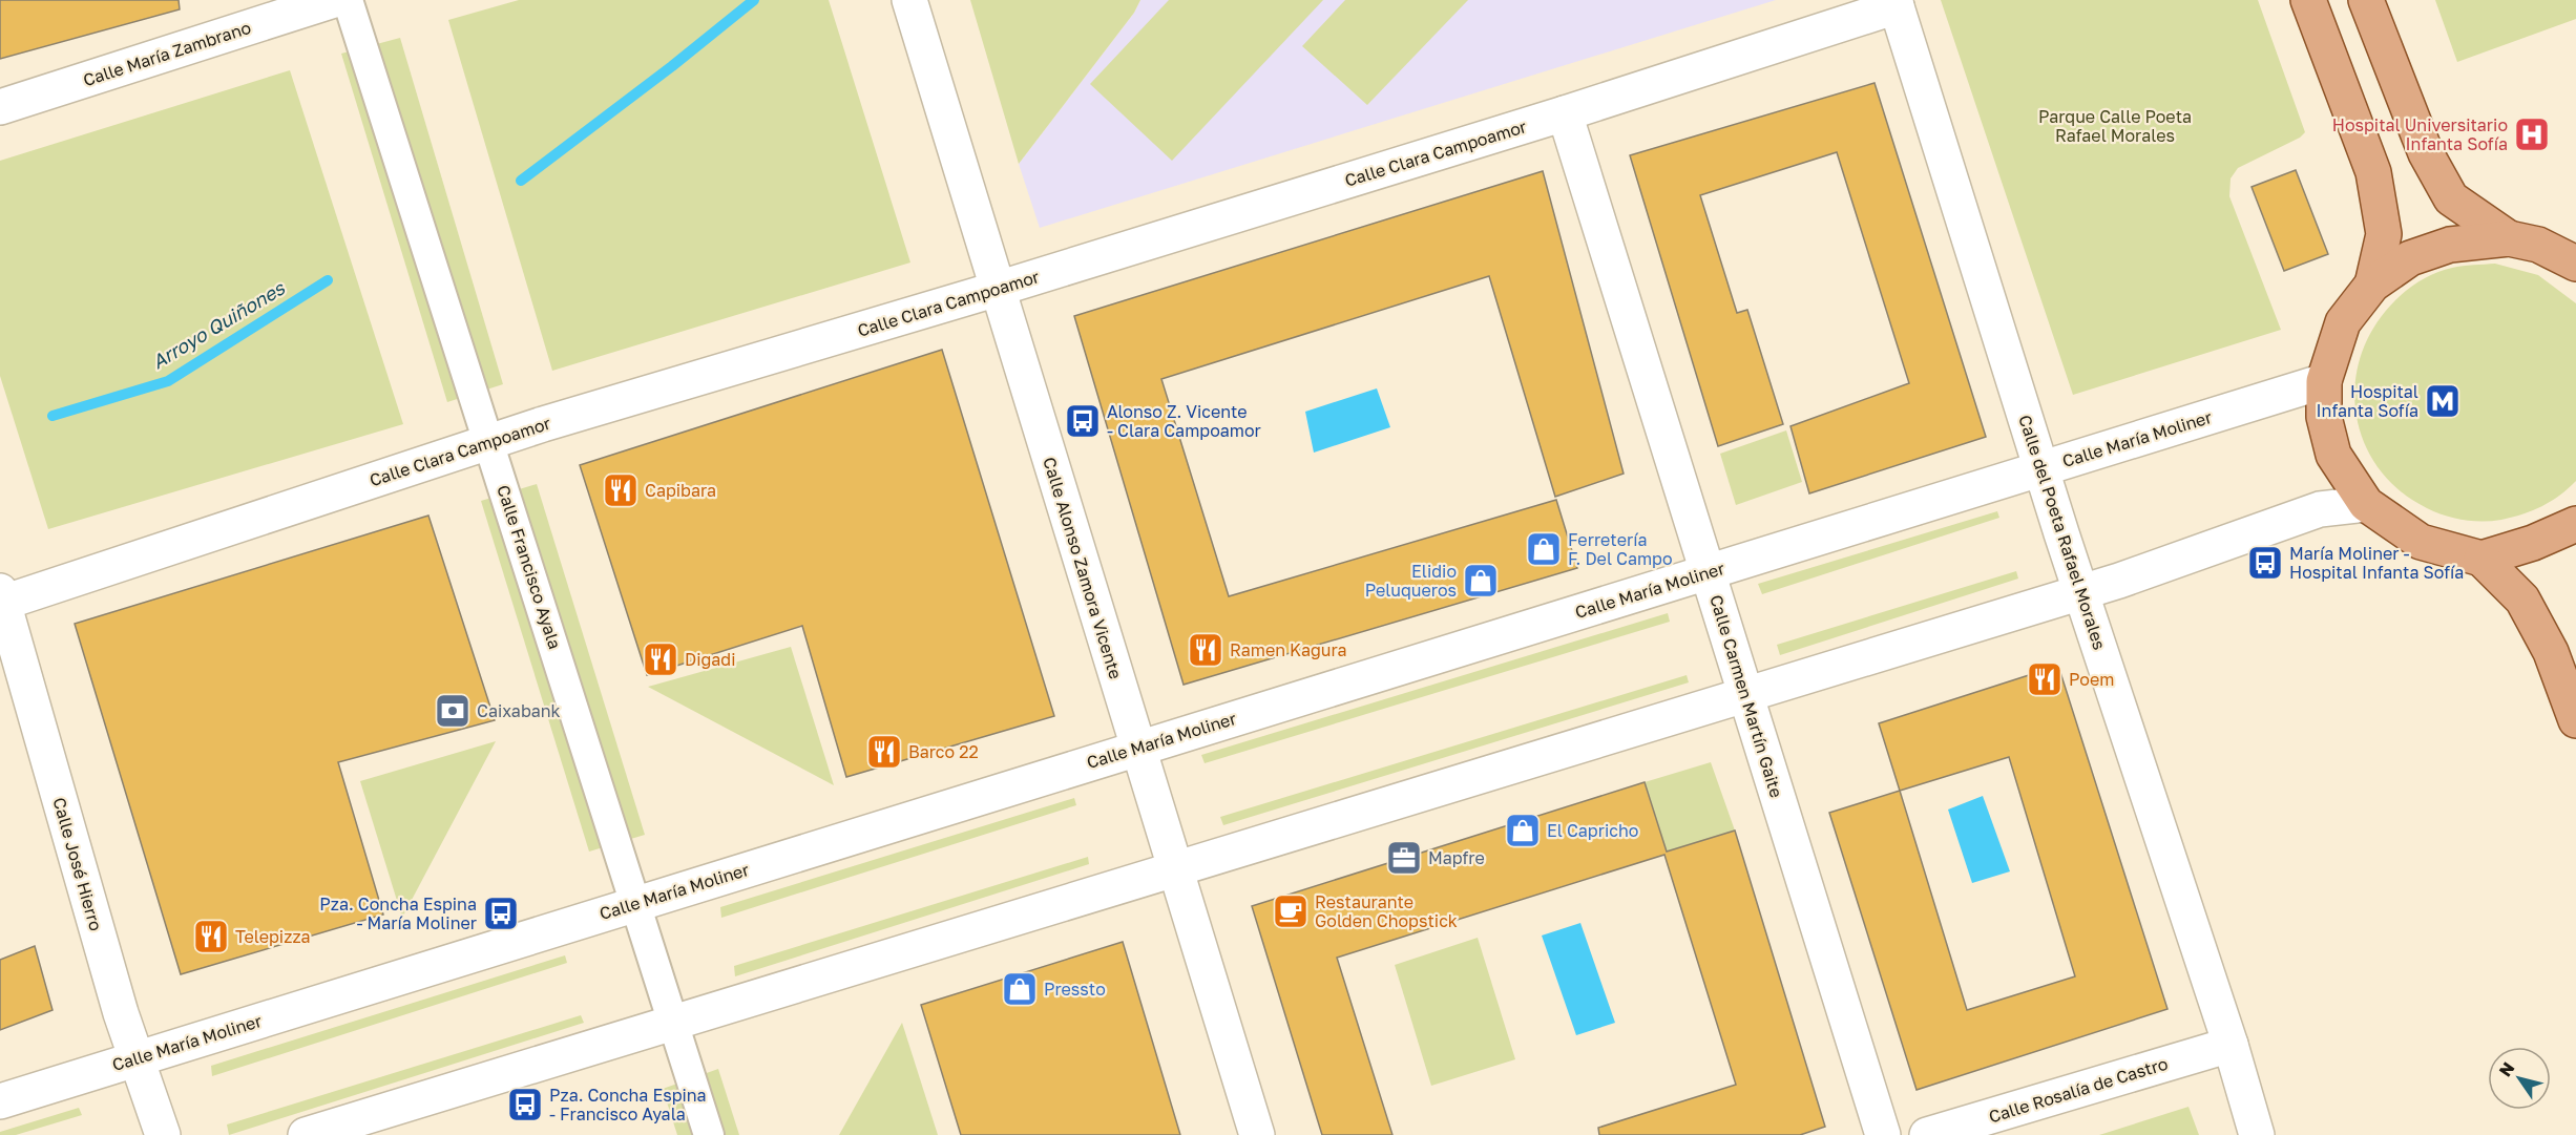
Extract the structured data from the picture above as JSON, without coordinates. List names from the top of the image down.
{
  "streets": {
    "street": [
      "Calle María Zambrano",
      "Calle Clara Campoamor",
      "Calle María Moliner",
      "Calle del Poeta Rafael Morales",
      "Calle Francisco Ayala",
      "Calle Alonso Zamora Vicente",
      "Calle Carmen Martín Gaite",
      "Calle José Hierro",
      "Calle Rosalía de Castro"
    ]
  },
  "crossings": [
    ["Calle Clara Campoamor", "Calle del Poeta Rafael Morales"],
    ["Calle Clara Campoamor", "Calle Francisco Ayala"],
    ["Calle Clara Campoamor", "Calle Alonso Zamora Vicente"],
    ["Calle Clara Campoamor", "Calle Carmen Martín Gaite"],
    ["Calle Clara Campoamor", "Calle José Hierro"],
    ["Calle María Moliner", "Calle del Poeta Rafael Morales"],
    ["Calle María Moliner", "Calle Francisco Ayala"],
    ["Calle María Moliner", "Calle Alonso Zamora Vicente"],
    ["Calle María Moliner", "Calle Carmen Martín Gaite"],
    ["Calle María Moliner", "Calle José Hierro"],
    ["Calle del Poeta Rafael Morales", "Calle Rosalía de Castro"]
  ],
  "water": ["Arroyo Quiñones"],
  "parks": ["Parque Calle Poeta Rafael Morales"],
  "places": {
    "hospital": ["Hospital Universitario Infanta Sofía"],
    "metro station": ["Hospital Infanta Sofía"],
    "bus stop": [
      "Alonso Z. Vicente - Clara Campoamor",
      "María Moliner - Hospital Infanta Sofía",
      "Pza. Concha Espina - María Moliner",
      "Pza. Concha Espina - Francisco Ayala"
    ],
    "restaurant": [
      "Capibara",
      "Ramen Kagura",
      "Digadi",
      "Poem",
      "Barco 22",
      "Telepizza"
    ],
    "shop": [
      "Ferretería F. Del Campo",
      "Elidio Peluqueros",
      "El Capricho",
      "Pressto"
    ],
    "bank": ["Caixabank"],
    "office": ["Mapfre"],
    "cafe": ["Restaurante Golden Chopstick"]
  },
  "north": "top left"
}
